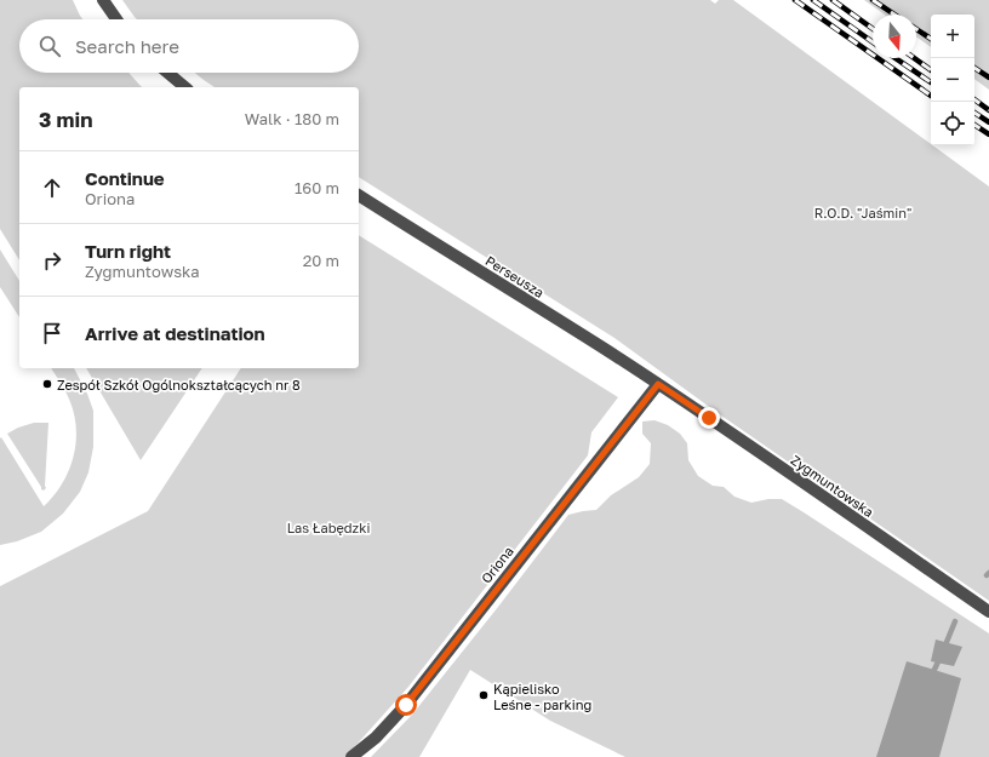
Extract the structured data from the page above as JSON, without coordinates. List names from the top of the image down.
{
  "streets": {
    "street": ["Perseusza", "Zygmuntowska", "Oriona"]
  },
  "crossings": [
    ["Perseusza", "Zygmuntowska"],
    ["Perseusza", "Oriona"],
    ["Zygmuntowska", "Oriona"]
  ],
  "parks": ["R.O.D. \"Jaśmin\"", "Las Łabędzki"],
  "places": ["Zespół Szkół Ogólnokształcących nr 8", "Kąpielisko Leśne - parking"],
  "north": "bottom",
  "page": {
    "map_buttons": ["+", "−"],
    "search": "Search here",
    "heading": ["3 min", "Walk · 180 m"],
    "list": [
      ["Continue", "Oriona", "160 m"],
      ["Turn right", "Zygmuntowska", "20 m"],
      "Arrive at destination"
    ]
  }
}
